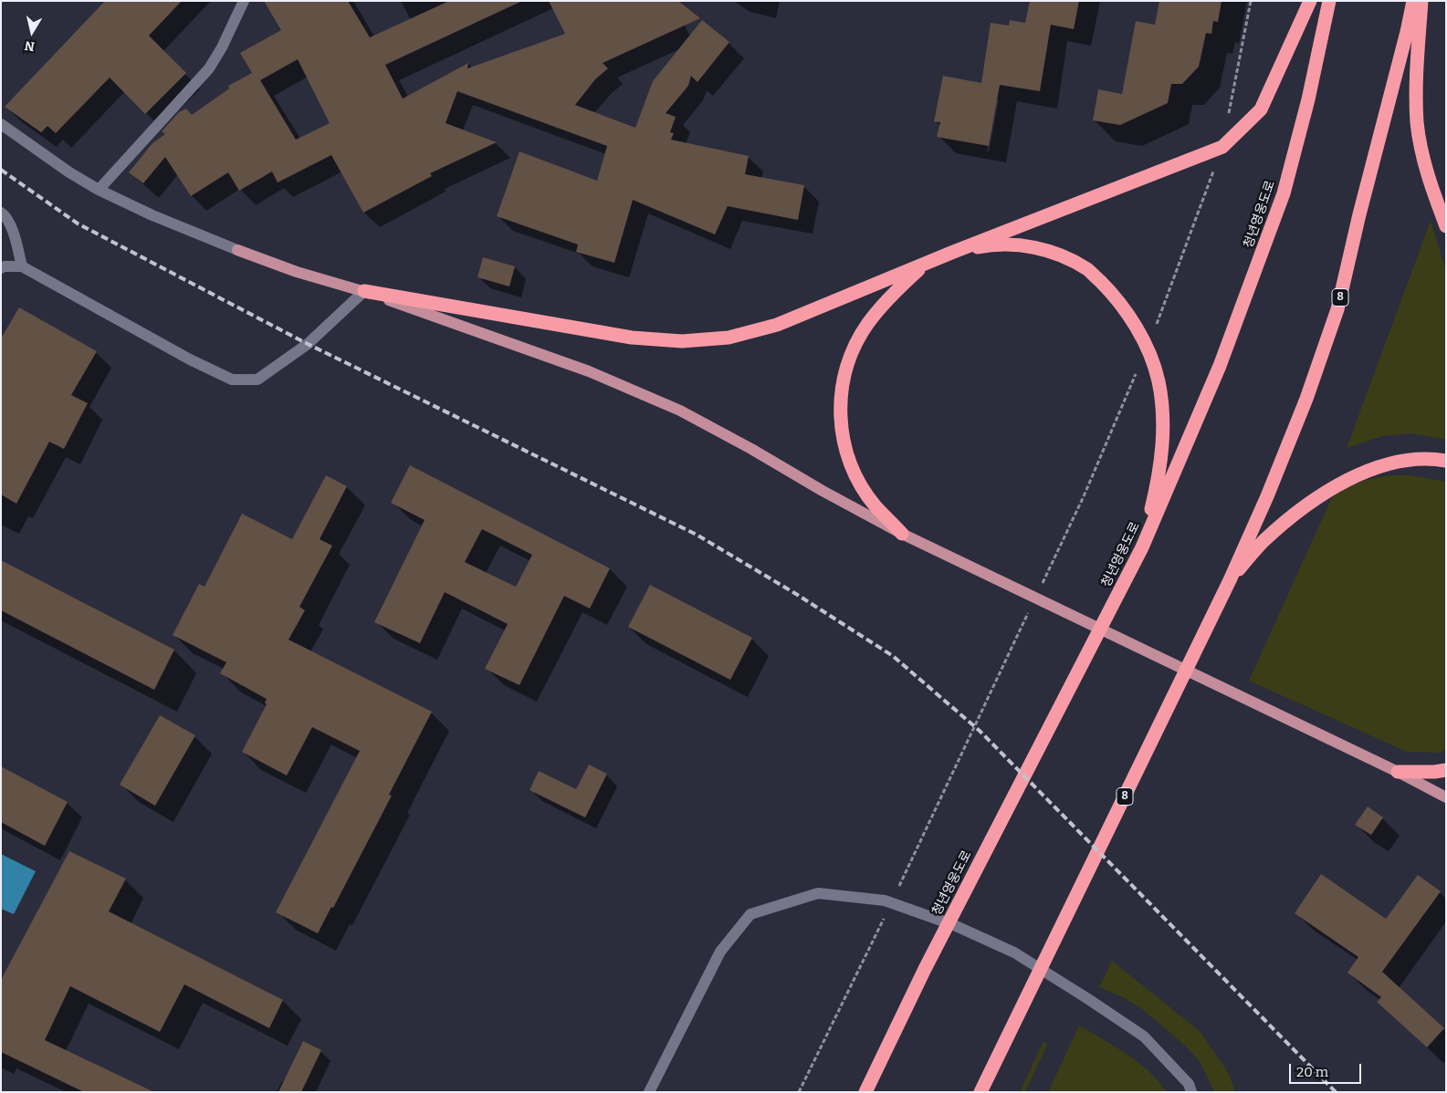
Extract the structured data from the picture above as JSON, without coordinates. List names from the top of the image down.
{
  "streets": {
    "highway": ["청년영웅도로", "8"]
  },
  "scale_bar": "20 m",
  "north": "bottom"
}
